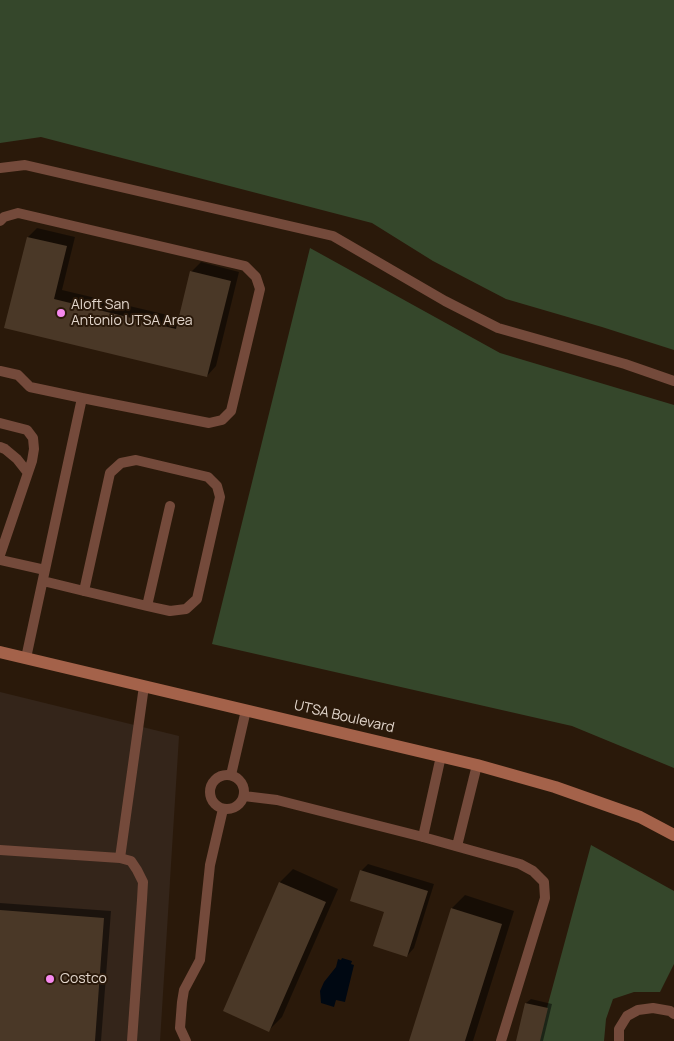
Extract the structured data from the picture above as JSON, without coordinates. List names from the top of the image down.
{
  "streets": {
    "main road": ["UTSA Boulevard"]
  },
  "places": ["Aloft San Antonio UTSA Area", "Costco"]
}
